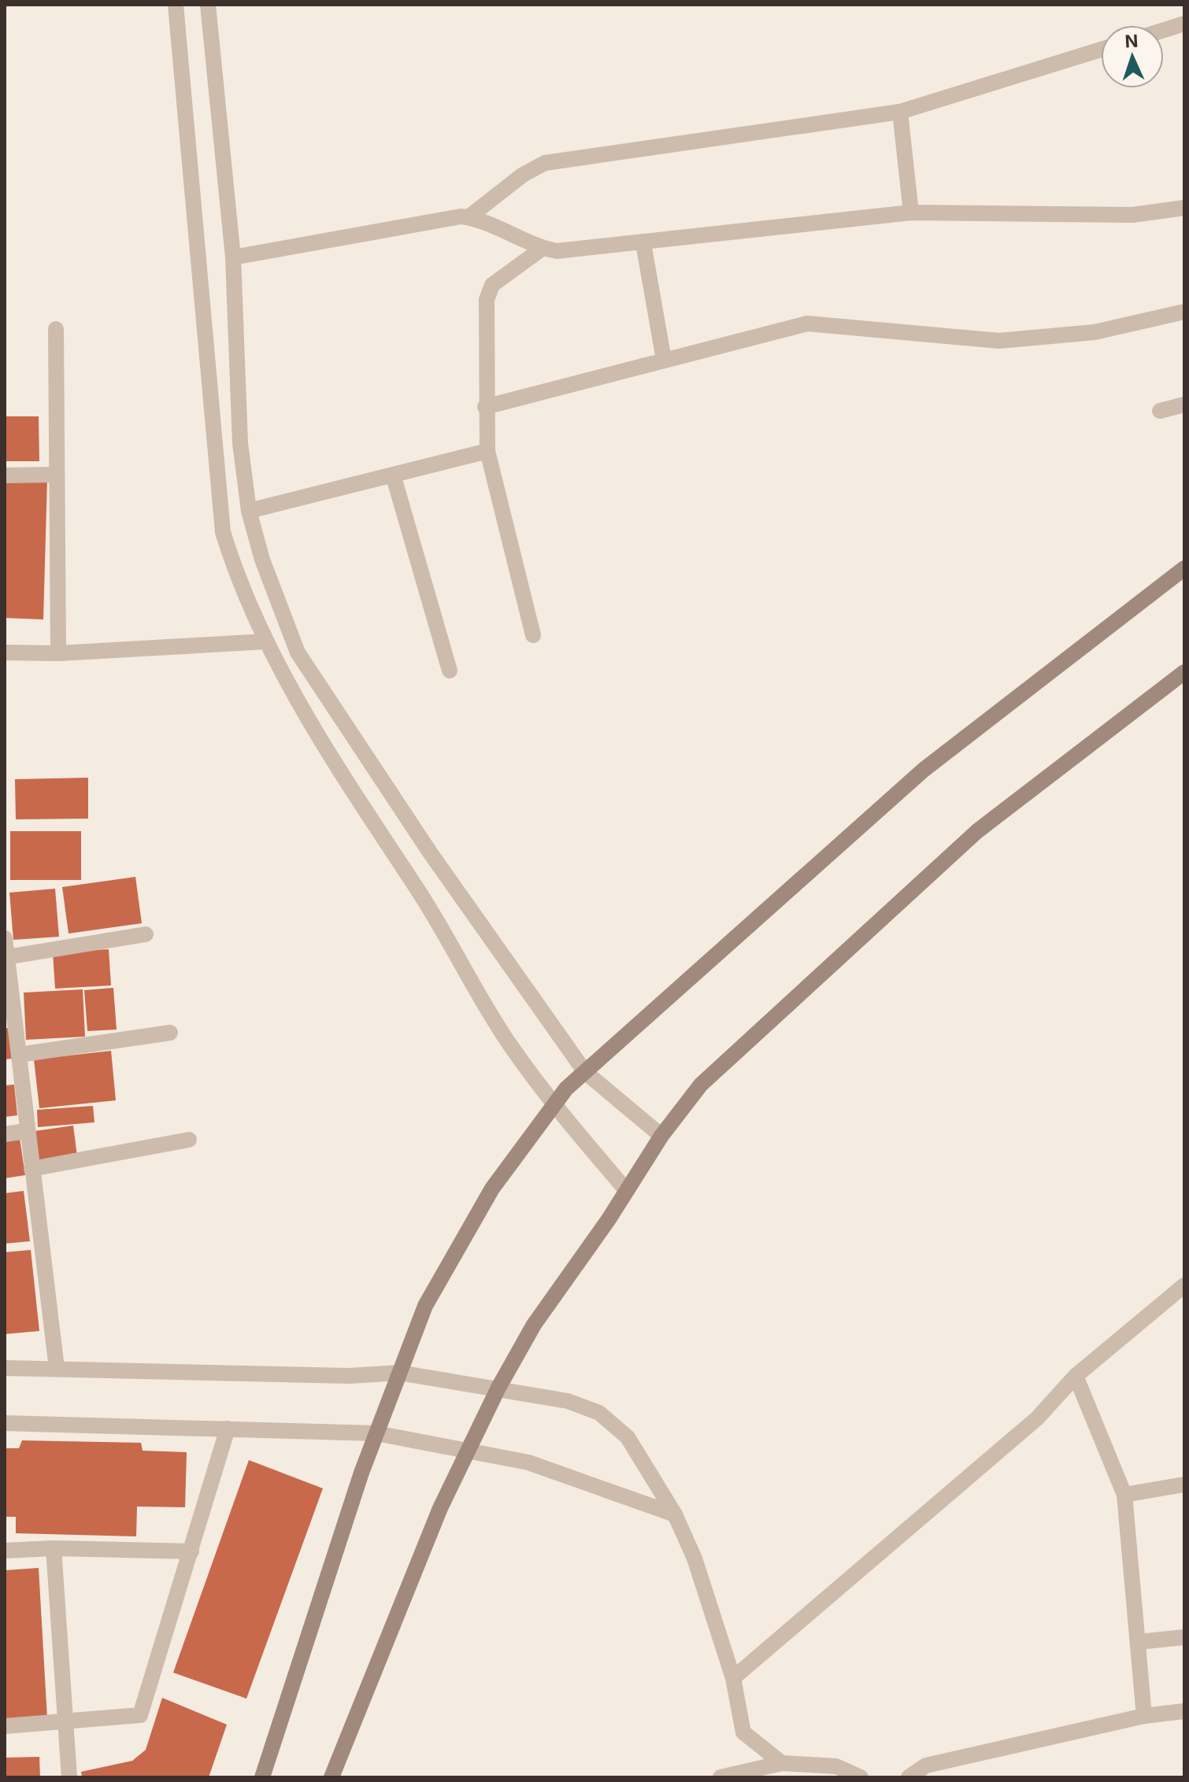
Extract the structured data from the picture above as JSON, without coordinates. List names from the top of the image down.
{
  "north": "top"
}
